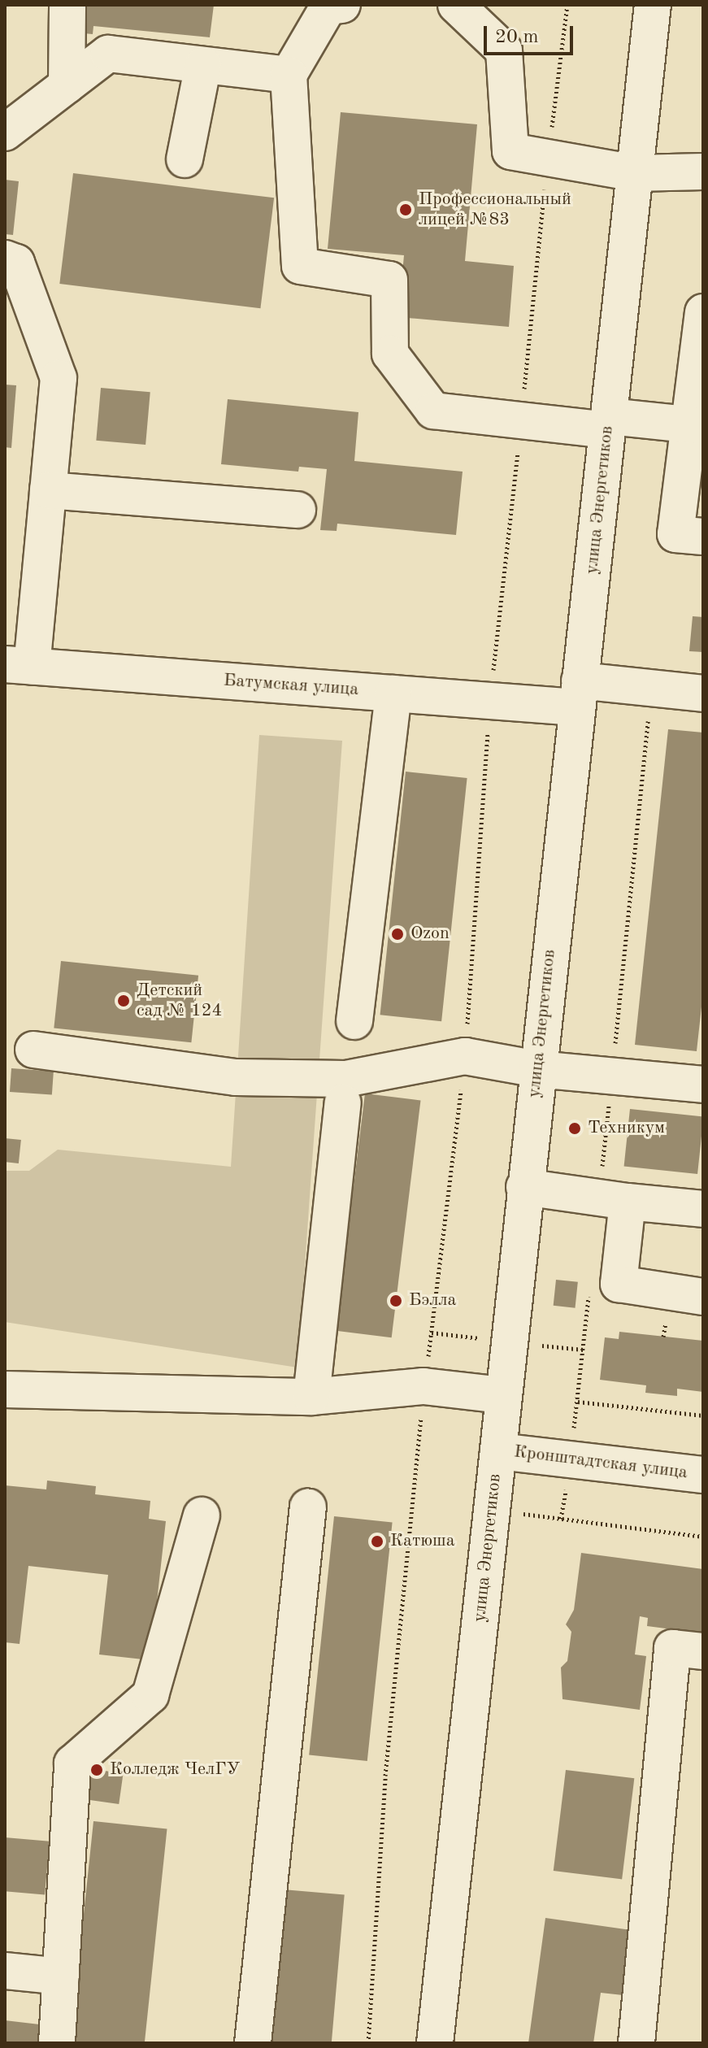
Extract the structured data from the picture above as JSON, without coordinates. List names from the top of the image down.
{
  "streets": {
    "street": ["улица Энергетиков", "Батумская улица", "Кронштадтская улица"]
  },
  "crossings": [
    ["улица Энергетиков", "Батумская улица"],
    ["улица Энергетиков", "Кронштадтская улица"]
  ],
  "places": [
    "Профессиональный лицей №83",
    "Ozon",
    "Детский сад № 124",
    "Техникум",
    "Бэлла",
    "Катюша",
    "Колледж ЧелГУ"
  ],
  "scale_bar": "20 m"
}
